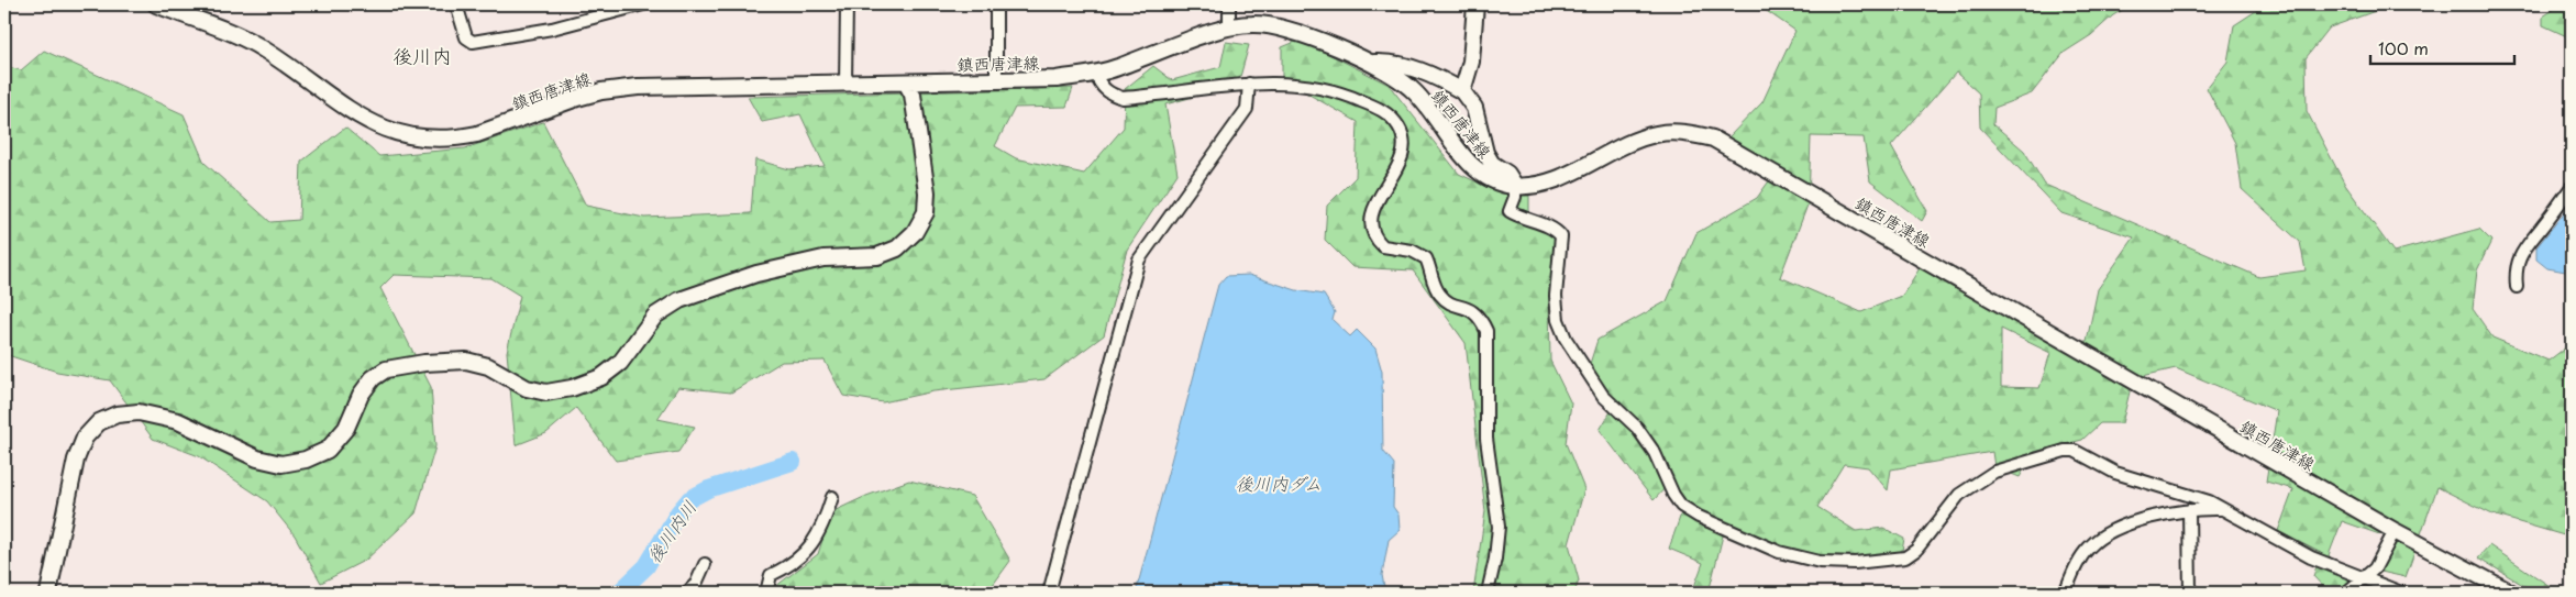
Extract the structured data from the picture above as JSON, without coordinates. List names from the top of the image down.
{
  "streets": {
    "main road": ["鎮西唐津線"]
  },
  "districts": ["後川内"],
  "water": ["後川内ダム", "後川内川"],
  "scale_bar": "100 m"
}
